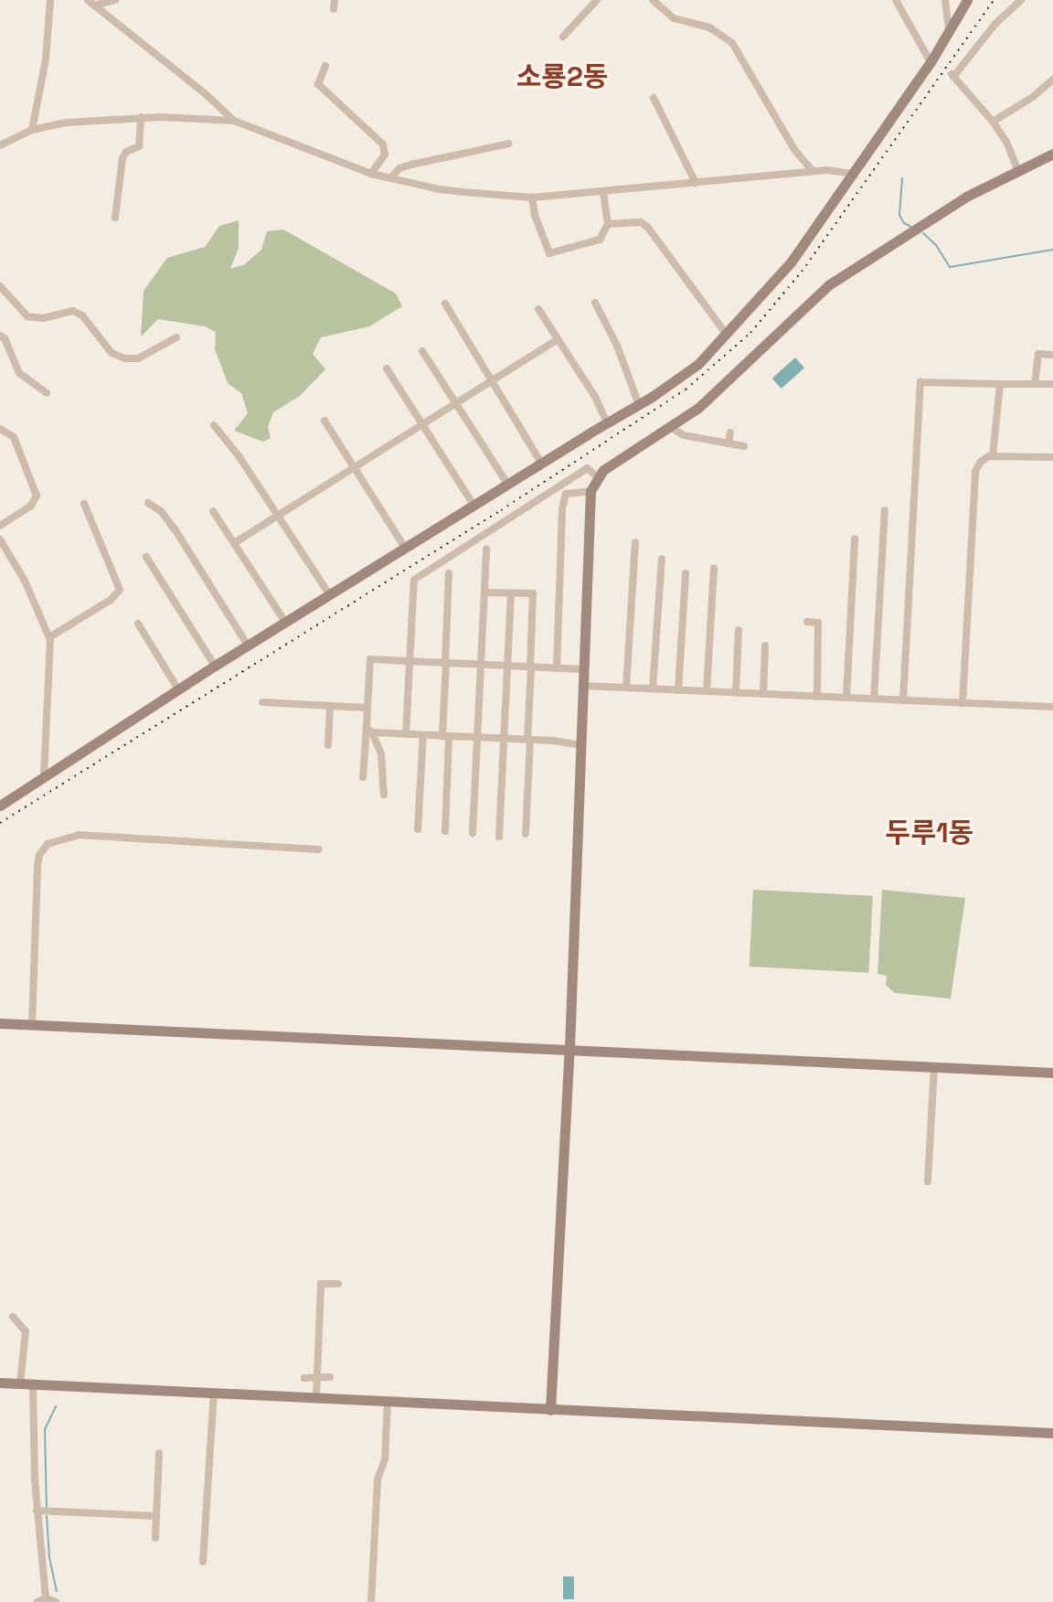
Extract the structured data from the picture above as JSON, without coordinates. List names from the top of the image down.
{
  "districts": ["소룡2동", "두루1동"]
}
